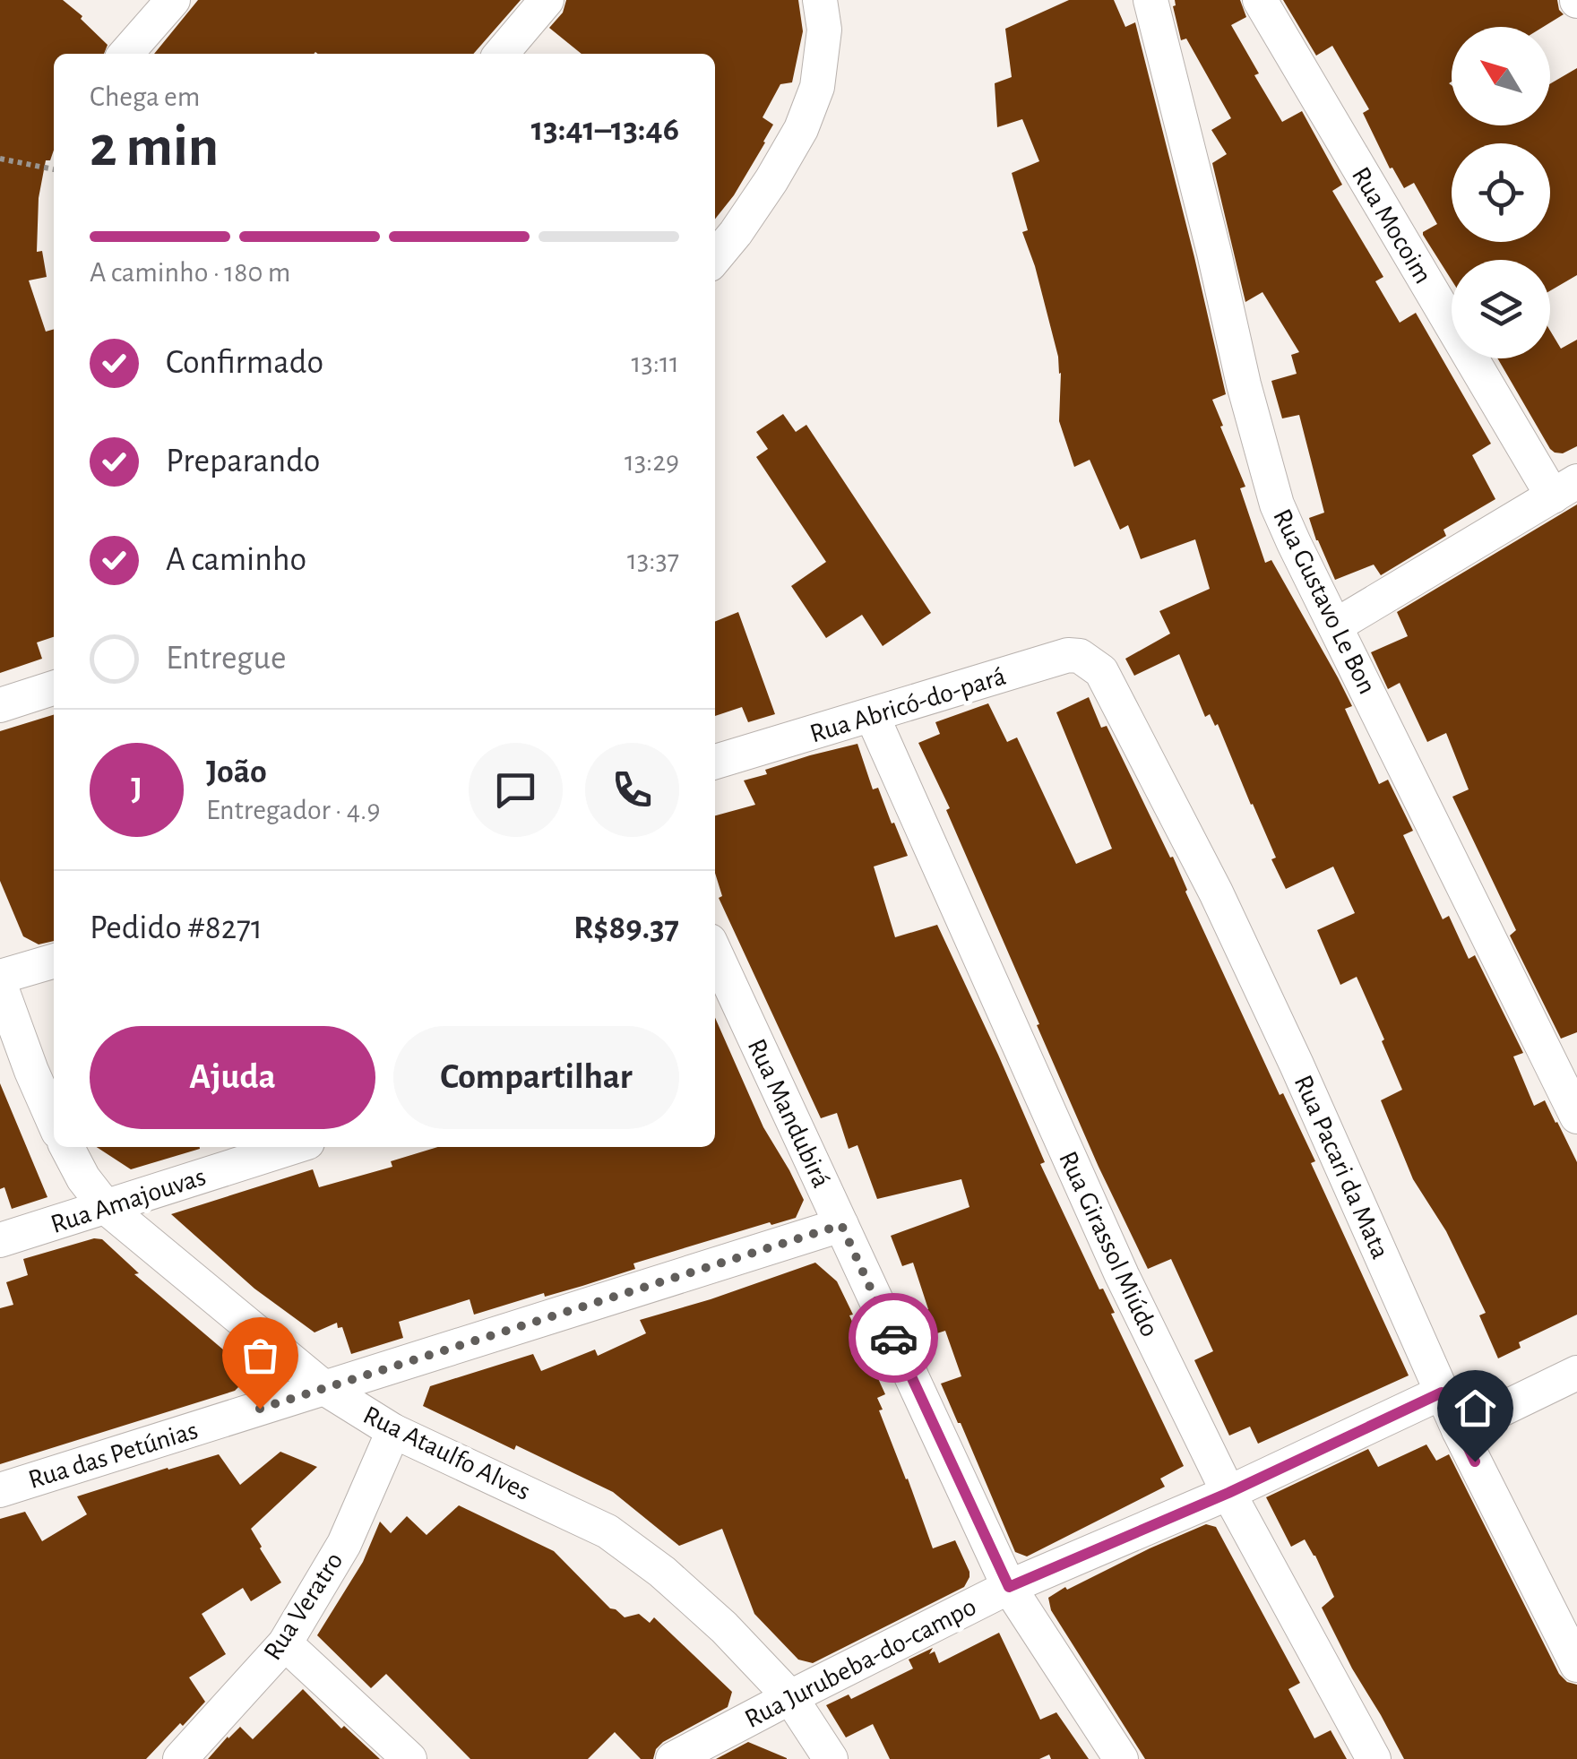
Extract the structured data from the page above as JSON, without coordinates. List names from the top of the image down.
{
  "streets": {
    "street": [
      "Rua Mocoim",
      "Rua Gustavo Le Bon",
      "Rua Abricó-do-pará",
      "Rua Mandubirá",
      "Rua Pacari da Mata",
      "Rua Amajouvas",
      "Rua Girassol Miúdo",
      "Rua Ataulfo Alves",
      "Rua das Petúnias",
      "Rua Veratro",
      "Rua Jurubeba-do-campo"
    ]
  },
  "crossings": [
    ["Rua Abricó-do-pará", "Rua Pacari da Mata"],
    ["Rua Abricó-do-pará", "Rua Girassol Miúdo"],
    ["Rua Mandubirá", "Rua das Petúnias"],
    ["Rua Mandubirá", "Rua Jurubeba-do-campo"],
    ["Rua Pacari da Mata", "Rua Jurubeba-do-campo"],
    ["Rua Amajouvas", "Rua Ataulfo Alves"],
    ["Rua Girassol Miúdo", "Rua Jurubeba-do-campo"],
    ["Rua Ataulfo Alves", "Rua das Petúnias"],
    ["Rua Ataulfo Alves", "Rua Veratro"],
    ["Rua Ataulfo Alves", "Rua Jurubeba-do-campo"]
  ],
  "north": "top left",
  "page": {
    "heading": ["2 min", "Chega em", "13:41–13:46"],
    "panel": [
      "João",
      "Entregador · 4.9",
      "Pedido #8271",
      "R$89.37"
    ],
    "bar": "A caminho · 180 m",
    "list": [
      ["Confirmado", "13:11"],
      ["Preparando", "13:29"],
      ["A caminho", "13:37"],
      "Entregue"
    ],
    "round": "J",
    "buttons": ["Ajuda", "Compartilhar"]
  }
}
